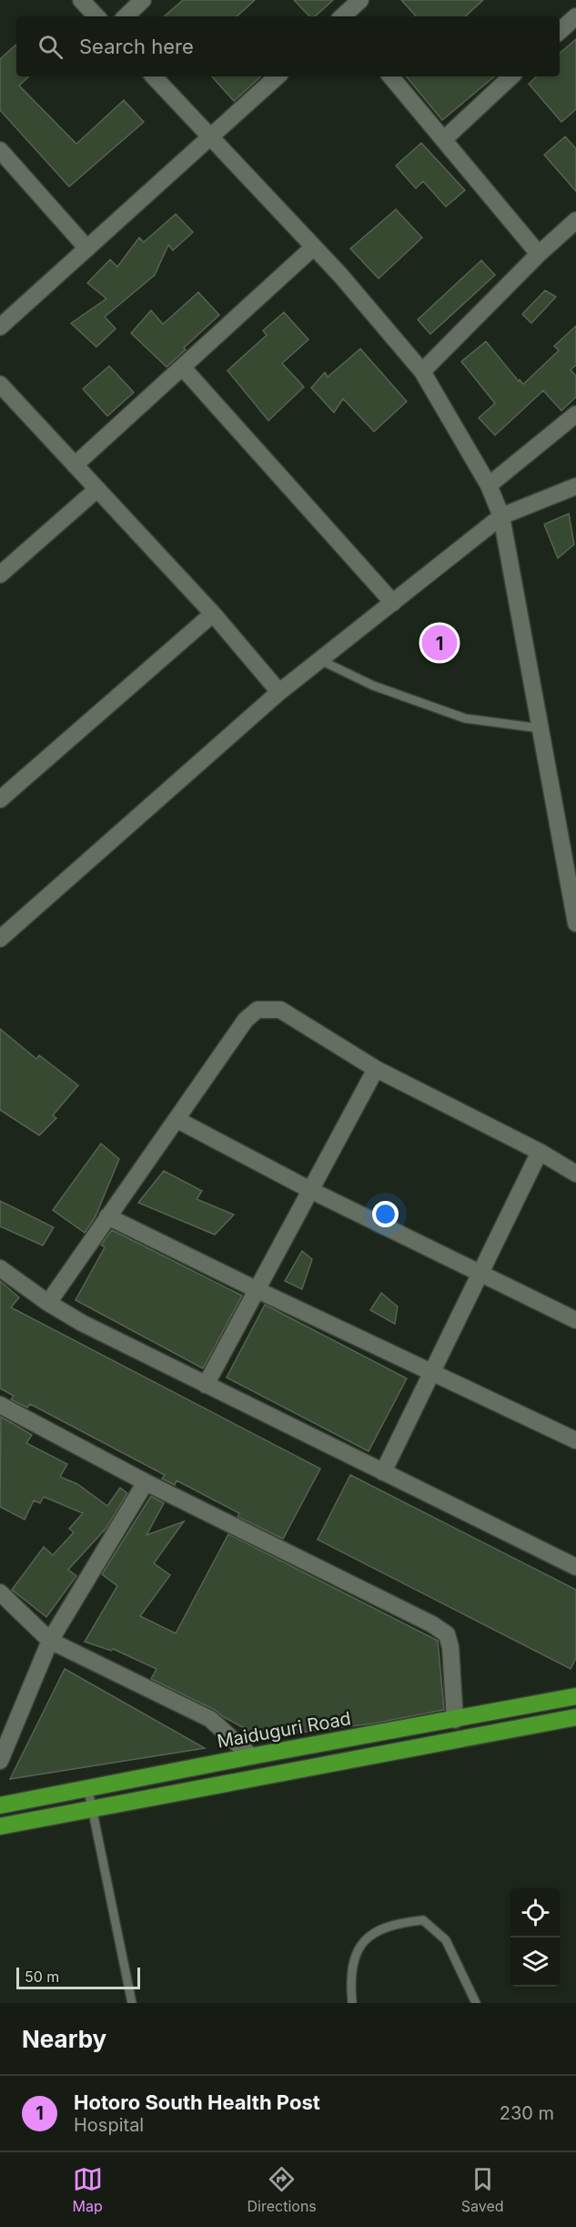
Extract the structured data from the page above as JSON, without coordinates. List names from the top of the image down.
{
  "streets": {
    "highway": ["Maiduguri Road"]
  },
  "scale_bar": "50 m",
  "page": {
    "search": "Search here",
    "pins": "1",
    "scale": "50 m",
    "heading": "Nearby",
    "list": [
      {
        "mark": "1",
        "name": "Hotoro South Health Post",
        "note": "Hospital",
        "value": "230 m"
      }
    ],
    "nav": ["Map", "Directions", "Saved"]
  }
}
